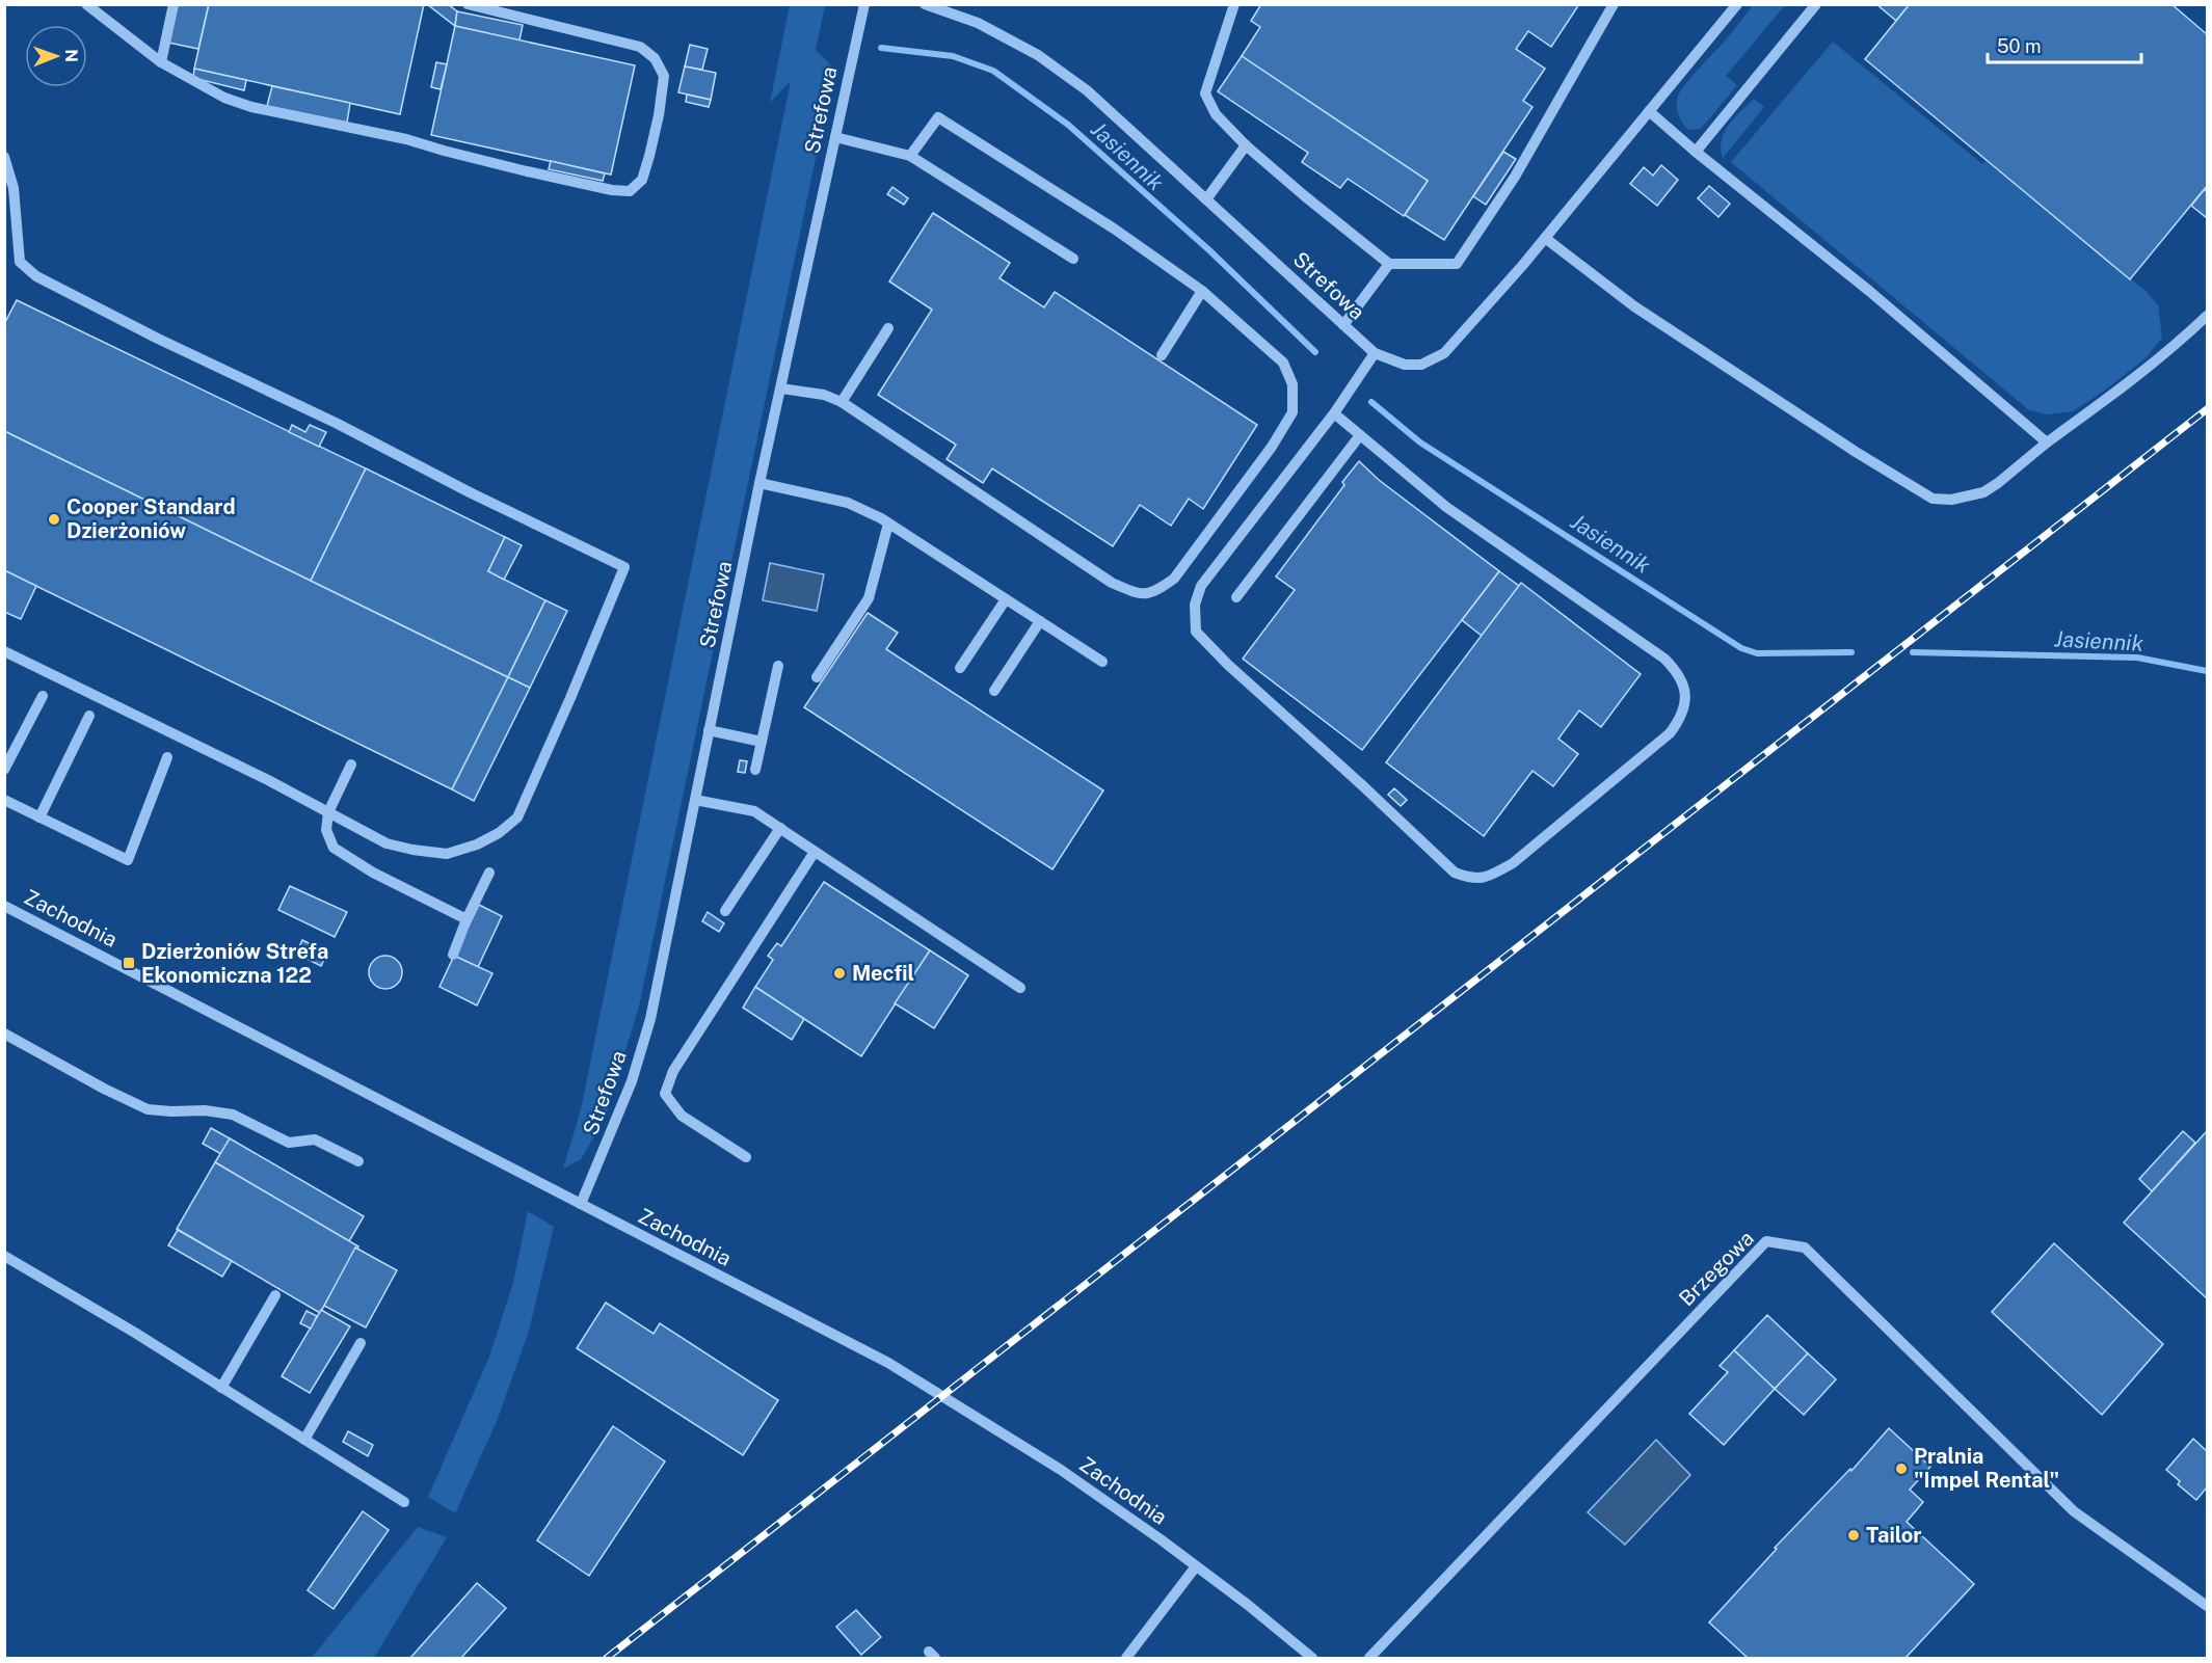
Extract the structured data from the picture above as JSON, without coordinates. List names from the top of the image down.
{
  "streets": {
    "street": ["Strefowa", "Zachodnia", "Brzegowa"]
  },
  "crossings": [
    ["Strefowa", "Zachodnia"]
  ],
  "water": ["Jasiennik"],
  "places": {
    "other": [
      "Cooper Standard Dzierżoniów",
      "Mecfil",
      "Pralnia \"Impel Rental\"",
      "Tailor"
    ],
    "transit": ["Dzierżoniów Strefa Ekonomiczna 122"]
  },
  "scale_bar": "50 m",
  "north": "right"
}
